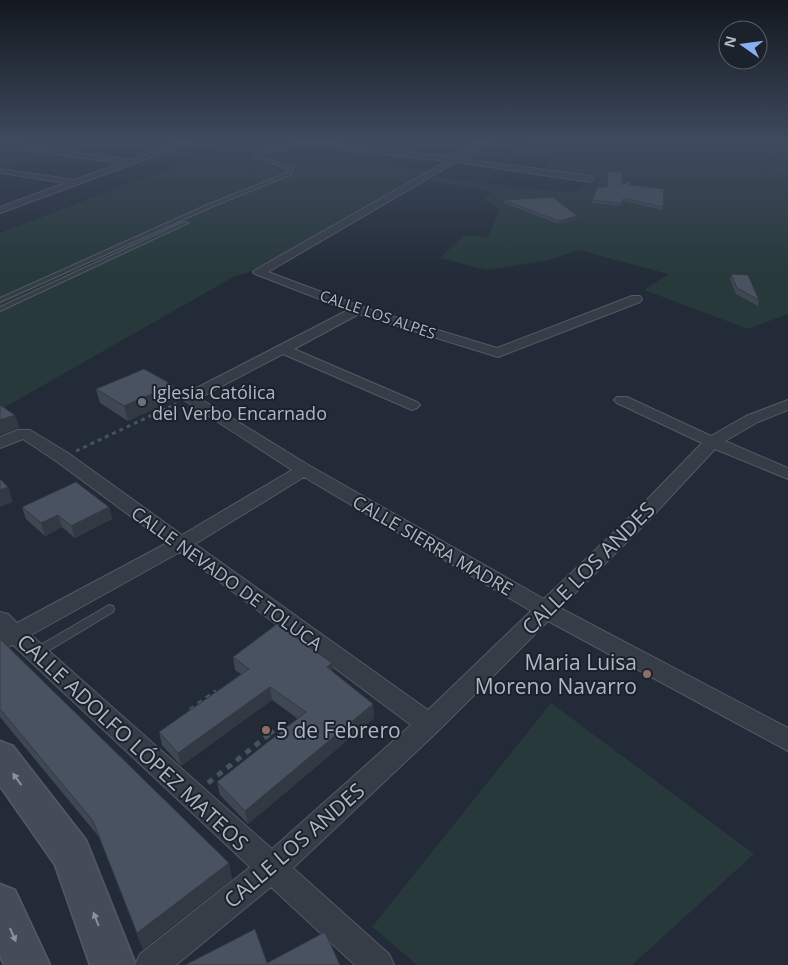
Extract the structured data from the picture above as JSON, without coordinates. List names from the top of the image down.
{
  "streets": {
    "street": [
      "CALLE LOS ALPES",
      "CALLE SIERRA MADRE",
      "CALLE LOS ANDES",
      "CALLE NEVADO DE TOLUCA",
      "CALLE ADOLFO LÓPEZ MATEOS"
    ]
  },
  "crossings": [
    ["CALLE SIERRA MADRE", "CALLE LOS ANDES"],
    ["CALLE LOS ANDES", "CALLE NEVADO DE TOLUCA"],
    ["CALLE LOS ANDES", "CALLE ADOLFO LÓPEZ MATEOS"]
  ],
  "places": ["Iglesia Católica del Verbo Encarnado", "Maria Luisa Moreno Navarro", "5 de Febrero"],
  "north": "left"
}
